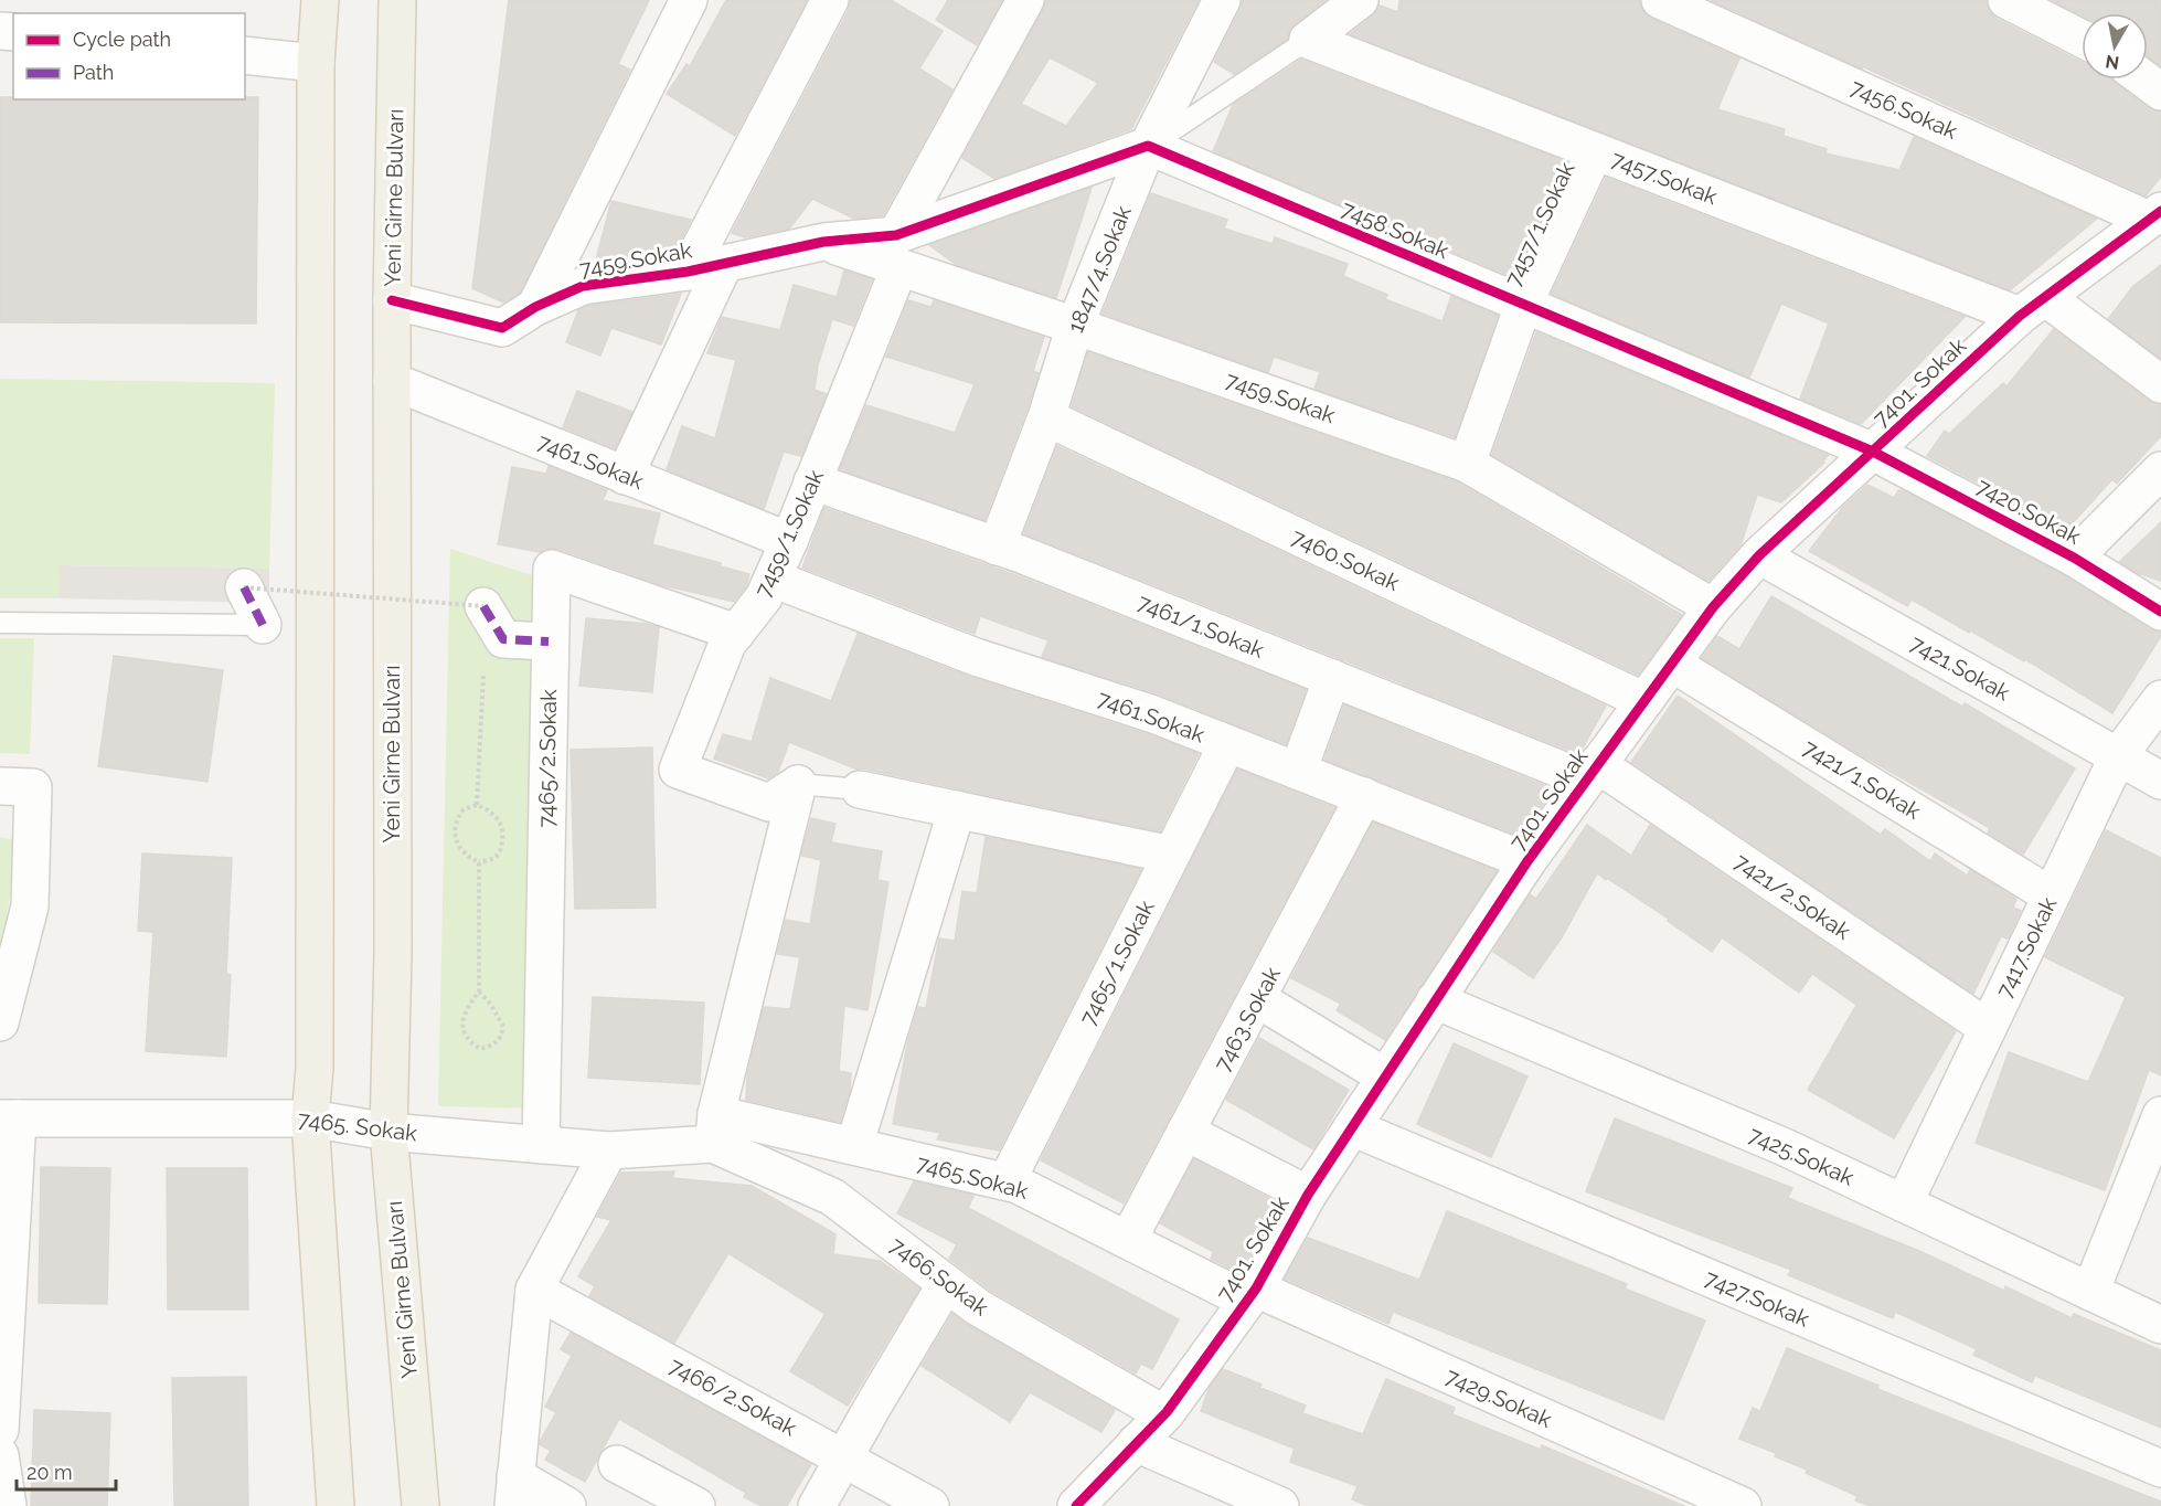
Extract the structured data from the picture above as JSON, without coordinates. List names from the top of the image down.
{
  "streets": {
    "main road": ["Yeni Girne Bulvarı"],
    "street": [
      "7456.Sokak",
      "7457.Sokak",
      "7457/1.Sokak",
      "7458.Sokak",
      "7459.Sokak",
      "1847/4.Sokak",
      "7401. Sokak",
      "7461.Sokak",
      "7420.Sokak",
      "7459/1.Sokak",
      "7460.Sokak",
      "7461/1.Sokak",
      "7421.Sokak",
      "7465/2.Sokak",
      "7421/1.Sokak",
      "7421/2.Sokak",
      "7417.Sokak",
      "7465/1.Sokak",
      "7463.Sokak",
      "7465. Sokak",
      "7425.Sokak",
      "7465.Sokak",
      "7466.Sokak",
      "7427.Sokak",
      "7466/2.Sokak",
      "7429.Sokak"
    ]
  },
  "crossings": [
    ["7456.Sokak", "7401. Sokak"],
    ["7457.Sokak", "7457/1.Sokak"],
    ["7457.Sokak", "7401. Sokak"],
    ["Yeni Girne Bulvarı", "7459.Sokak"],
    ["Yeni Girne Bulvarı", "7461.Sokak"],
    ["Yeni Girne Bulvarı", "7465. Sokak"],
    ["7457/1.Sokak", "7458.Sokak"],
    ["7457/1.Sokak", "7459.Sokak"],
    ["7458.Sokak", "1847/4.Sokak"],
    ["7458.Sokak", "7401. Sokak"],
    ["7458.Sokak", "7420.Sokak"],
    ["7459.Sokak", "1847/4.Sokak"],
    ["7459.Sokak", "7401. Sokak"],
    ["7459.Sokak", "7459/1.Sokak"],
    ["1847/4.Sokak", "7460.Sokak"],
    ["1847/4.Sokak", "7461/1.Sokak"],
    ["7401. Sokak", "7461.Sokak"],
    ["7401. Sokak", "7420.Sokak"],
    ["7401. Sokak", "7460.Sokak"],
    ["7401. Sokak", "7461/1.Sokak"],
    ["7401. Sokak", "7421.Sokak"],
    ["7401. Sokak", "7421/1.Sokak"],
    ["7401. Sokak", "7421/2.Sokak"],
    ["7401. Sokak", "7425.Sokak"],
    ["7401. Sokak", "7465.Sokak"],
    ["7401. Sokak", "7466.Sokak"],
    ["7401. Sokak", "7427.Sokak"],
    ["7401. Sokak", "7429.Sokak"],
    ["7461.Sokak", "7459/1.Sokak"],
    ["7461.Sokak", "7465/1.Sokak"],
    ["7461.Sokak", "7463.Sokak"],
    ["7459/1.Sokak", "7461/1.Sokak"],
    ["7459/1.Sokak", "7465/2.Sokak"],
    ["7461/1.Sokak", "7421/2.Sokak"],
    ["7421.Sokak", "7417.Sokak"],
    ["7465/2.Sokak", "7465. Sokak"],
    ["7421/1.Sokak", "7417.Sokak"],
    ["7421/2.Sokak", "7417.Sokak"],
    ["7417.Sokak", "7425.Sokak"],
    ["7465/1.Sokak", "7465.Sokak"],
    ["7463.Sokak", "7465.Sokak"],
    ["7465. Sokak", "7465.Sokak"],
    ["7465. Sokak", "7466.Sokak"],
    ["7465.Sokak", "7466.Sokak"],
    ["7465.Sokak", "7429.Sokak"]
  ],
  "legend": ["Cycle path", "Path"],
  "scale_bar": "20 m",
  "north": "bottom"
}
